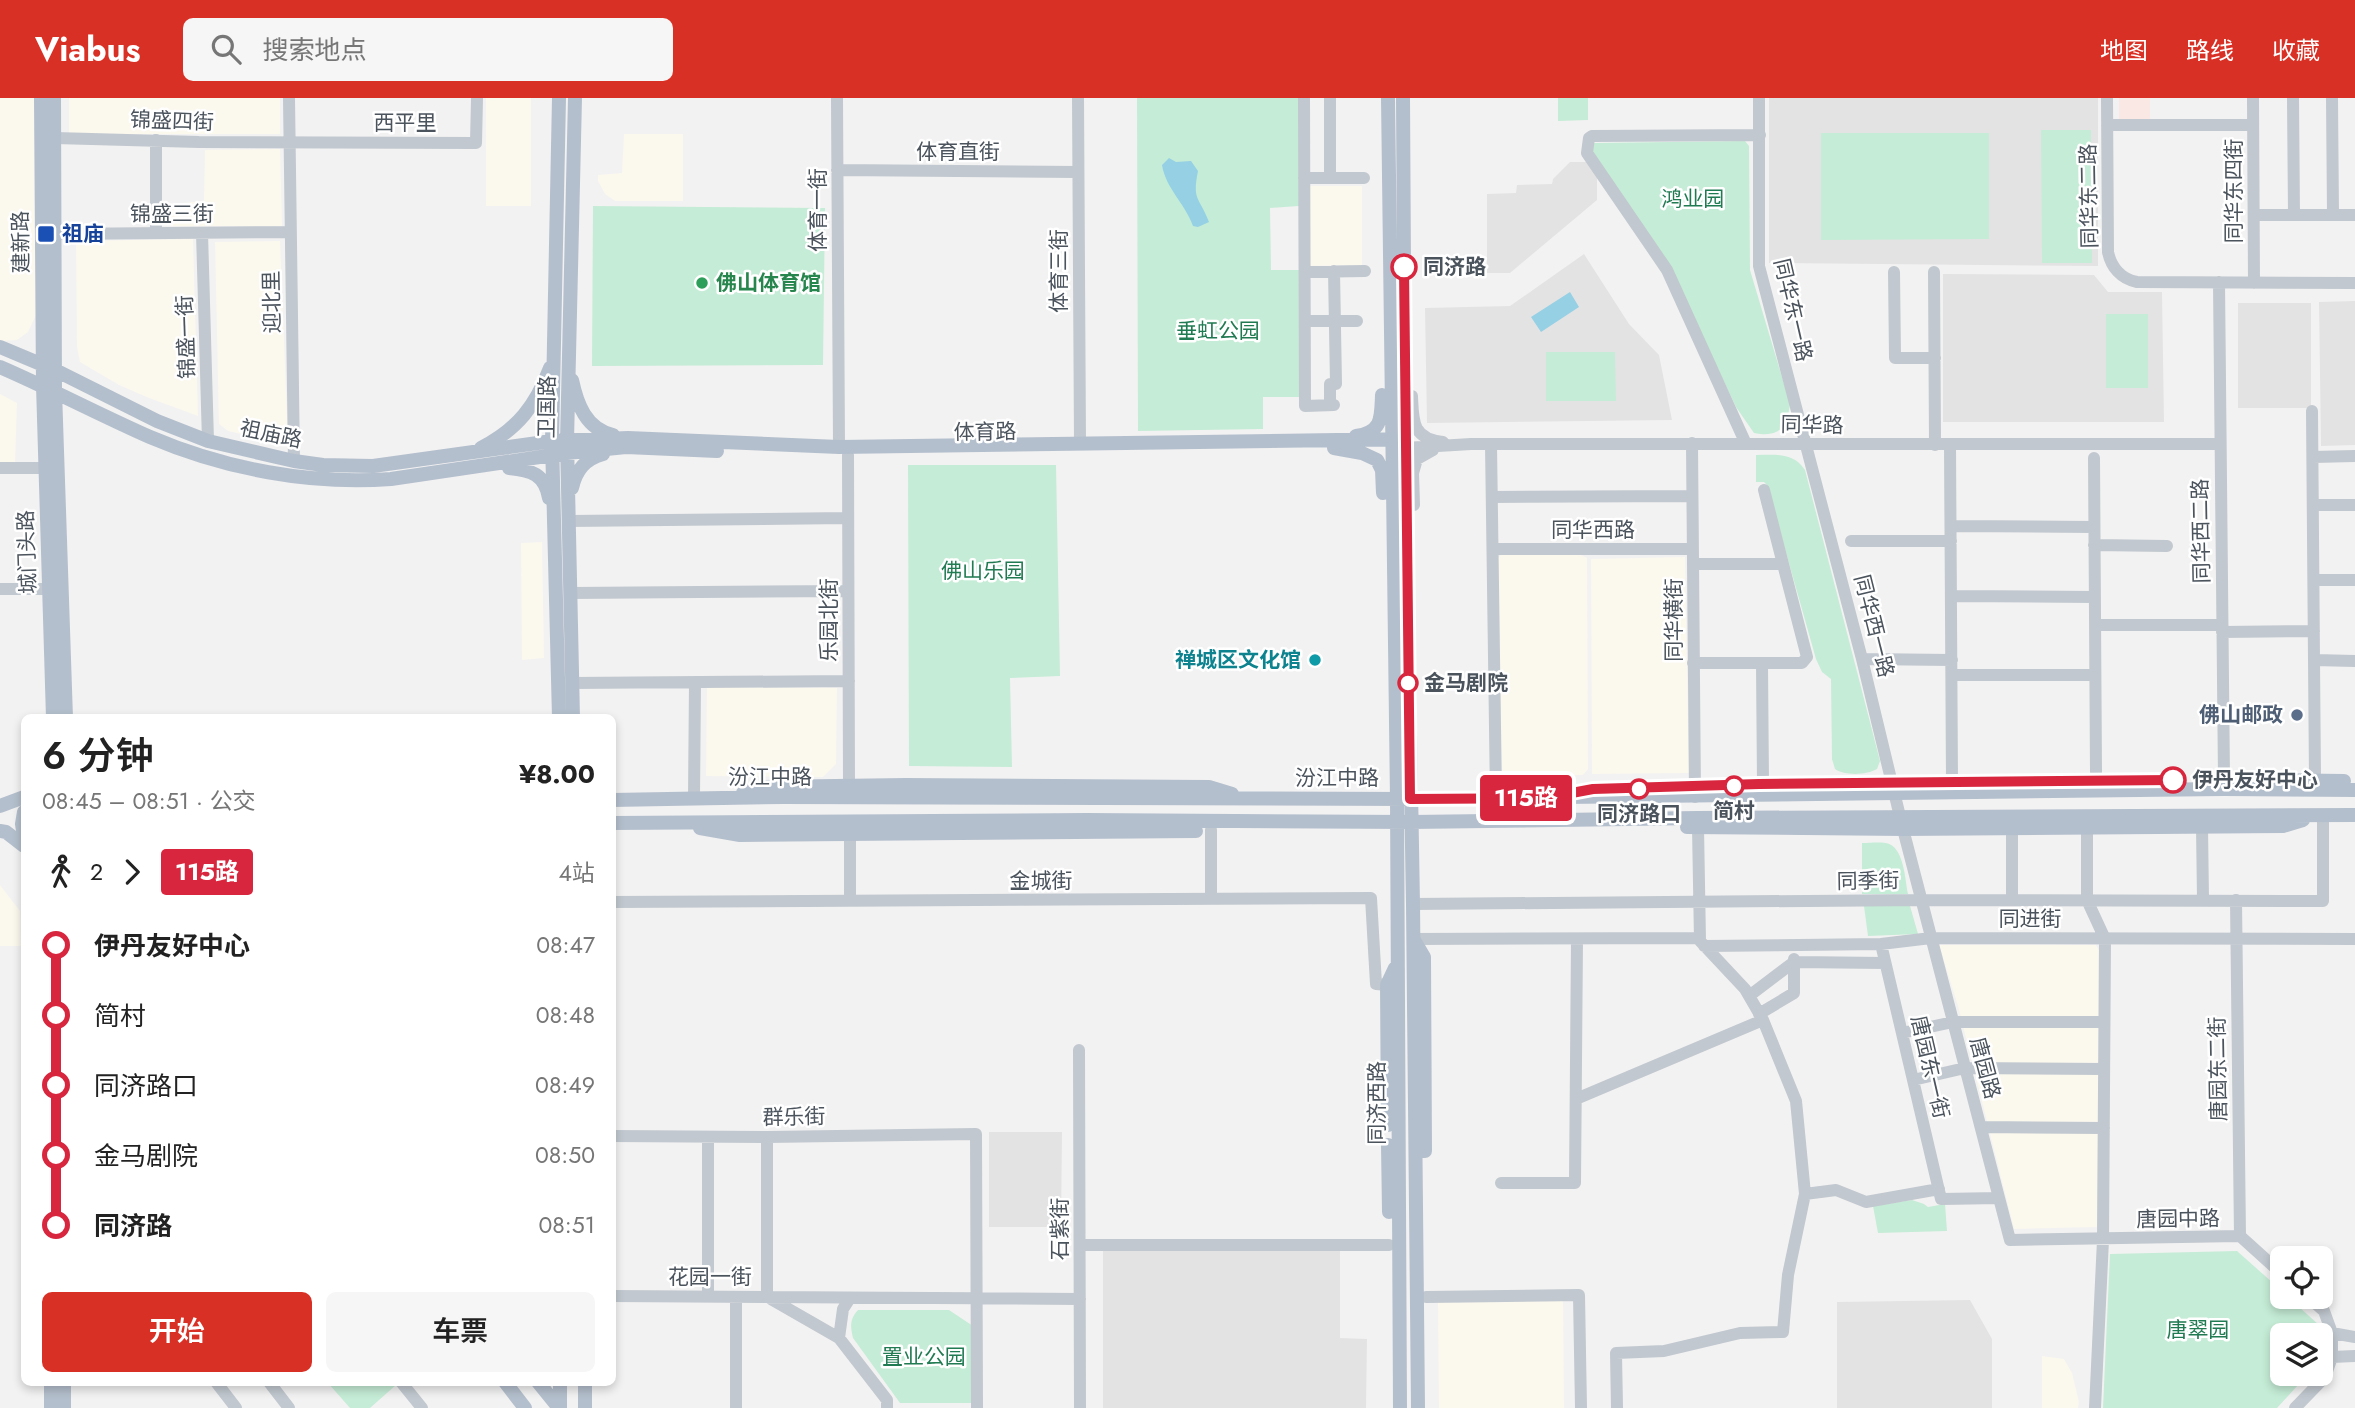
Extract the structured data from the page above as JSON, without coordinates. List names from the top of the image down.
{
  "streets": {
    "main road": [
      "建新路",
      "卫国路",
      "体育路",
      "祖庙路",
      "城门头路",
      "汾江中路",
      "同济西路"
    ],
    "street": [
      "锦盛四街",
      "西平里",
      "体育直街",
      "同华东四街",
      "同华东二路",
      "体育一街",
      "锦盛三街",
      "体育三街",
      "迎北里",
      "同华东一路",
      "锦盛一街",
      "同华路",
      "同华西路",
      "同华西二路",
      "乐园北街",
      "同华横街",
      "同华西一路",
      "金城街",
      "同季街",
      "同进街",
      "唐园东一街",
      "唐园路",
      "唐园东二街",
      "群乐街",
      "唐园中路",
      "石紫街",
      "花园一街"
    ]
  },
  "crossings": [
    ["锦盛四街", "西平里"],
    ["锦盛四街", "建新路"],
    ["锦盛四街", "迎北里"],
    ["西平里", "迎北里"],
    ["体育直街", "体育一街"],
    ["体育直街", "体育三街"],
    ["同华东二路", "同华西二路"],
    ["体育一街", "体育路"],
    ["体育一街", "乐园北街"],
    ["锦盛三街", "建新路"],
    ["锦盛三街", "迎北里"],
    ["锦盛三街", "锦盛一街"],
    ["建新路", "祖庙路"],
    ["建新路", "城门头路"],
    ["体育三街", "体育路"],
    ["迎北里", "祖庙路"],
    ["同华东一路", "同华路"],
    ["同华东一路", "同华西一路"],
    ["锦盛一街", "祖庙路"],
    ["卫国路", "体育路"],
    ["卫国路", "祖庙路"],
    ["同华路", "体育路"],
    ["同华路", "同华西二路"],
    ["同华路", "同华横街"],
    ["同华路", "同华西一路"],
    ["体育路", "祖庙路"],
    ["体育路", "乐园北街"],
    ["祖庙路", "城门头路"],
    ["同华西路", "同华横街"],
    ["同华横街", "汾江中路"],
    ["同华西一路", "汾江中路"],
    ["同华西一路", "唐园路"],
    ["汾江中路", "同季街"],
    ["汾江中路", "唐园路"],
    ["汾江中路", "同济西路"],
    ["同季街", "唐园路"],
    ["同季街", "唐园东二街"],
    ["同季街", "同济西路"],
    ["同进街", "唐园东一街"],
    ["同进街", "唐园路"],
    ["同进街", "唐园东二街"],
    ["同进街", "同济西路"],
    ["唐园路", "唐园中路"],
    ["唐园东二街", "唐园中路"]
  ],
  "parks": [
    "鸿业园",
    "垂虹公园",
    "佛山乐园",
    "唐翠园",
    "置业公园"
  ],
  "places": {
    "transit": ["祖庙"],
    "other": [
      "同济路",
      "佛山体育馆",
      "禅城区文化馆",
      "金马剧院",
      "佛山邮政",
      "伊丹友好中心",
      "简村",
      "同济路口"
    ]
  },
  "lines": ["bus line 115路"],
  "page": {
    "header": "Viabus",
    "search": "搜索地点",
    "nav": ["地图", "路线", "收藏"],
    "on_map": "115路",
    "heading": ["6 分钟", "08:45 – 08:51 · 公交", "¥8.00"],
    "legs": ["2", "115路", "4站"],
    "list": [
      {
        "name": "伊丹友好中心",
        "value": "08:47"
      },
      {
        "name": "简村",
        "value": "08:48"
      },
      {
        "name": "同济路口",
        "value": "08:49"
      },
      {
        "name": "金马剧院",
        "value": "08:50"
      },
      {
        "name": "同济路",
        "value": "08:51"
      }
    ],
    "buttons": ["开始", "车票"]
  }
}
